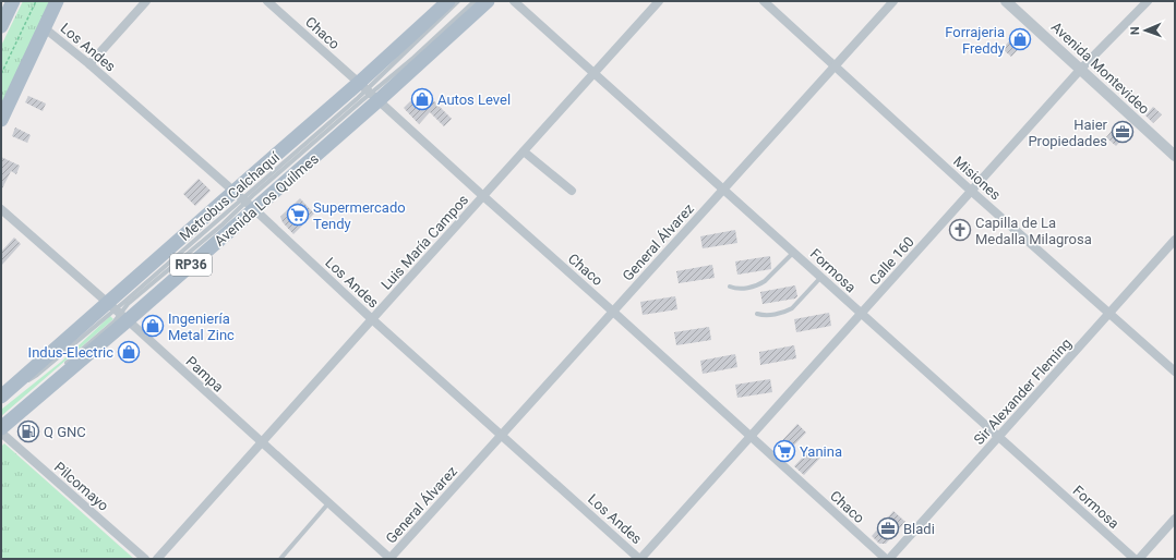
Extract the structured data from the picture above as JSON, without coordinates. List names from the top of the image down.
{
  "streets": {
    "main road": ["Avenida Los Quilmes", "RP36"],
    "street": [
      "Chaco",
      "Los Andes",
      "Avenida Montevideo",
      "Misiones",
      "Luis María Campos",
      "General Álvarez",
      "Calle 160",
      "Formosa",
      "Pampa",
      "Sir Alexander Fleming",
      "Pilcomayo"
    ]
  },
  "crossings": [
    ["Chaco", "Avenida Los Quilmes"],
    ["Chaco", "Luis María Campos"],
    ["Chaco", "General Álvarez"],
    ["Chaco", "Calle 160"],
    ["Chaco", "Sir Alexander Fleming"],
    ["Los Andes", "Avenida Los Quilmes"],
    ["Los Andes", "Luis María Campos"],
    ["Los Andes", "General Álvarez"],
    ["Los Andes", "Calle 160"],
    ["Avenida Montevideo", "Calle 160"],
    ["Misiones", "General Álvarez"],
    ["Misiones", "Calle 160"],
    ["Misiones", "Sir Alexander Fleming"],
    ["Avenida Los Quilmes", "Pampa"],
    ["Luis María Campos", "Formosa"],
    ["Luis María Campos", "Pampa"],
    ["General Álvarez", "Formosa"],
    ["General Álvarez", "Pampa"],
    ["Calle 160", "Formosa"],
    ["Formosa", "Sir Alexander Fleming"]
  ],
  "places": {
    "shop": [
      "Forrajeria Freddy",
      "Autos Level",
      "Ingeniería Metal Zinc",
      "Indus-Electric"
    ],
    "office": ["Haier Propiedades", "Bladi"],
    "supermarket": ["Supermercado Tendy", "Yanina"],
    "church": ["Capilla de La Medalla Milagrosa"],
    "fuel station": ["Q GNC"]
  },
  "north": "left"
}
